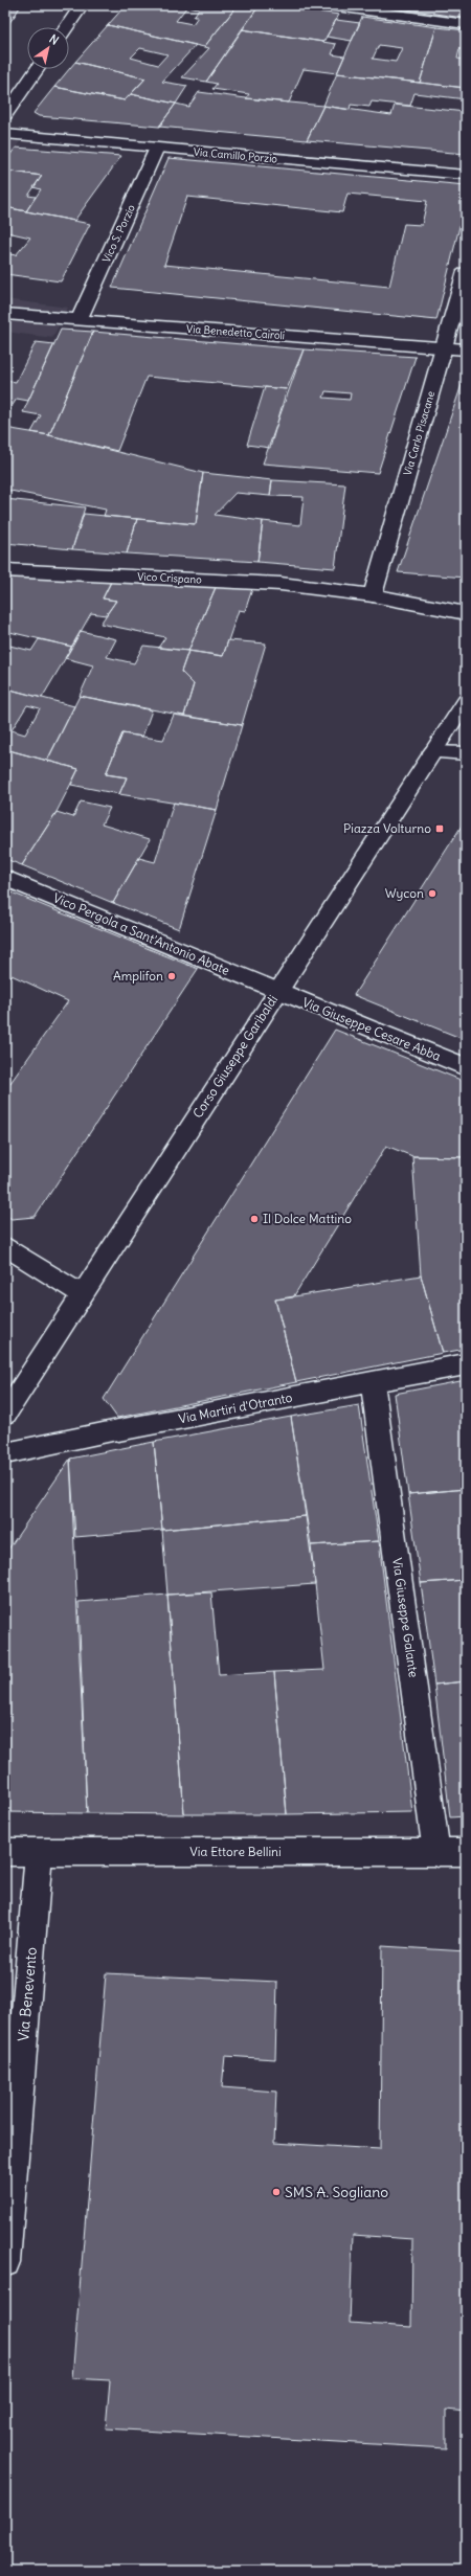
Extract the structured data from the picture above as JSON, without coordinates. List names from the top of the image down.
{
  "streets": {
    "street": [
      "Via Camillo Porzio",
      "Vico S. Porzio",
      "Via Benedetto Cairoli",
      "Via Carlo Pisacane",
      "Vico Crispano",
      "Vico Pergola a Sant'Antonio Abate",
      "Via Giuseppe Cesare Abba",
      "Corso Giuseppe Garibaldi",
      "Via Martiri d'Otranto",
      "Via Giuseppe Galante",
      "Via Ettore Bellini",
      "Via Benevento"
    ]
  },
  "crossings": [
    ["Via Camillo Porzio", "Vico S. Porzio"],
    ["Vico S. Porzio", "Via Benedetto Cairoli"],
    ["Via Benedetto Cairoli", "Via Carlo Pisacane"],
    ["Via Carlo Pisacane", "Vico Crispano"],
    ["Vico Pergola a Sant'Antonio Abate", "Via Giuseppe Cesare Abba"],
    ["Vico Pergola a Sant'Antonio Abate", "Corso Giuseppe Garibaldi"],
    ["Via Giuseppe Cesare Abba", "Corso Giuseppe Garibaldi"],
    ["Via Martiri d'Otranto", "Via Giuseppe Galante"],
    ["Via Giuseppe Galante", "Via Ettore Bellini"],
    ["Via Ettore Bellini", "Via Benevento"]
  ],
  "places": {
    "transit": ["Piazza Volturno"],
    "other": [
      "Wycon",
      "Amplifon",
      "Il Dolce Mattino",
      "SMS A. Sogliano"
    ]
  },
  "north": "top right"
}
